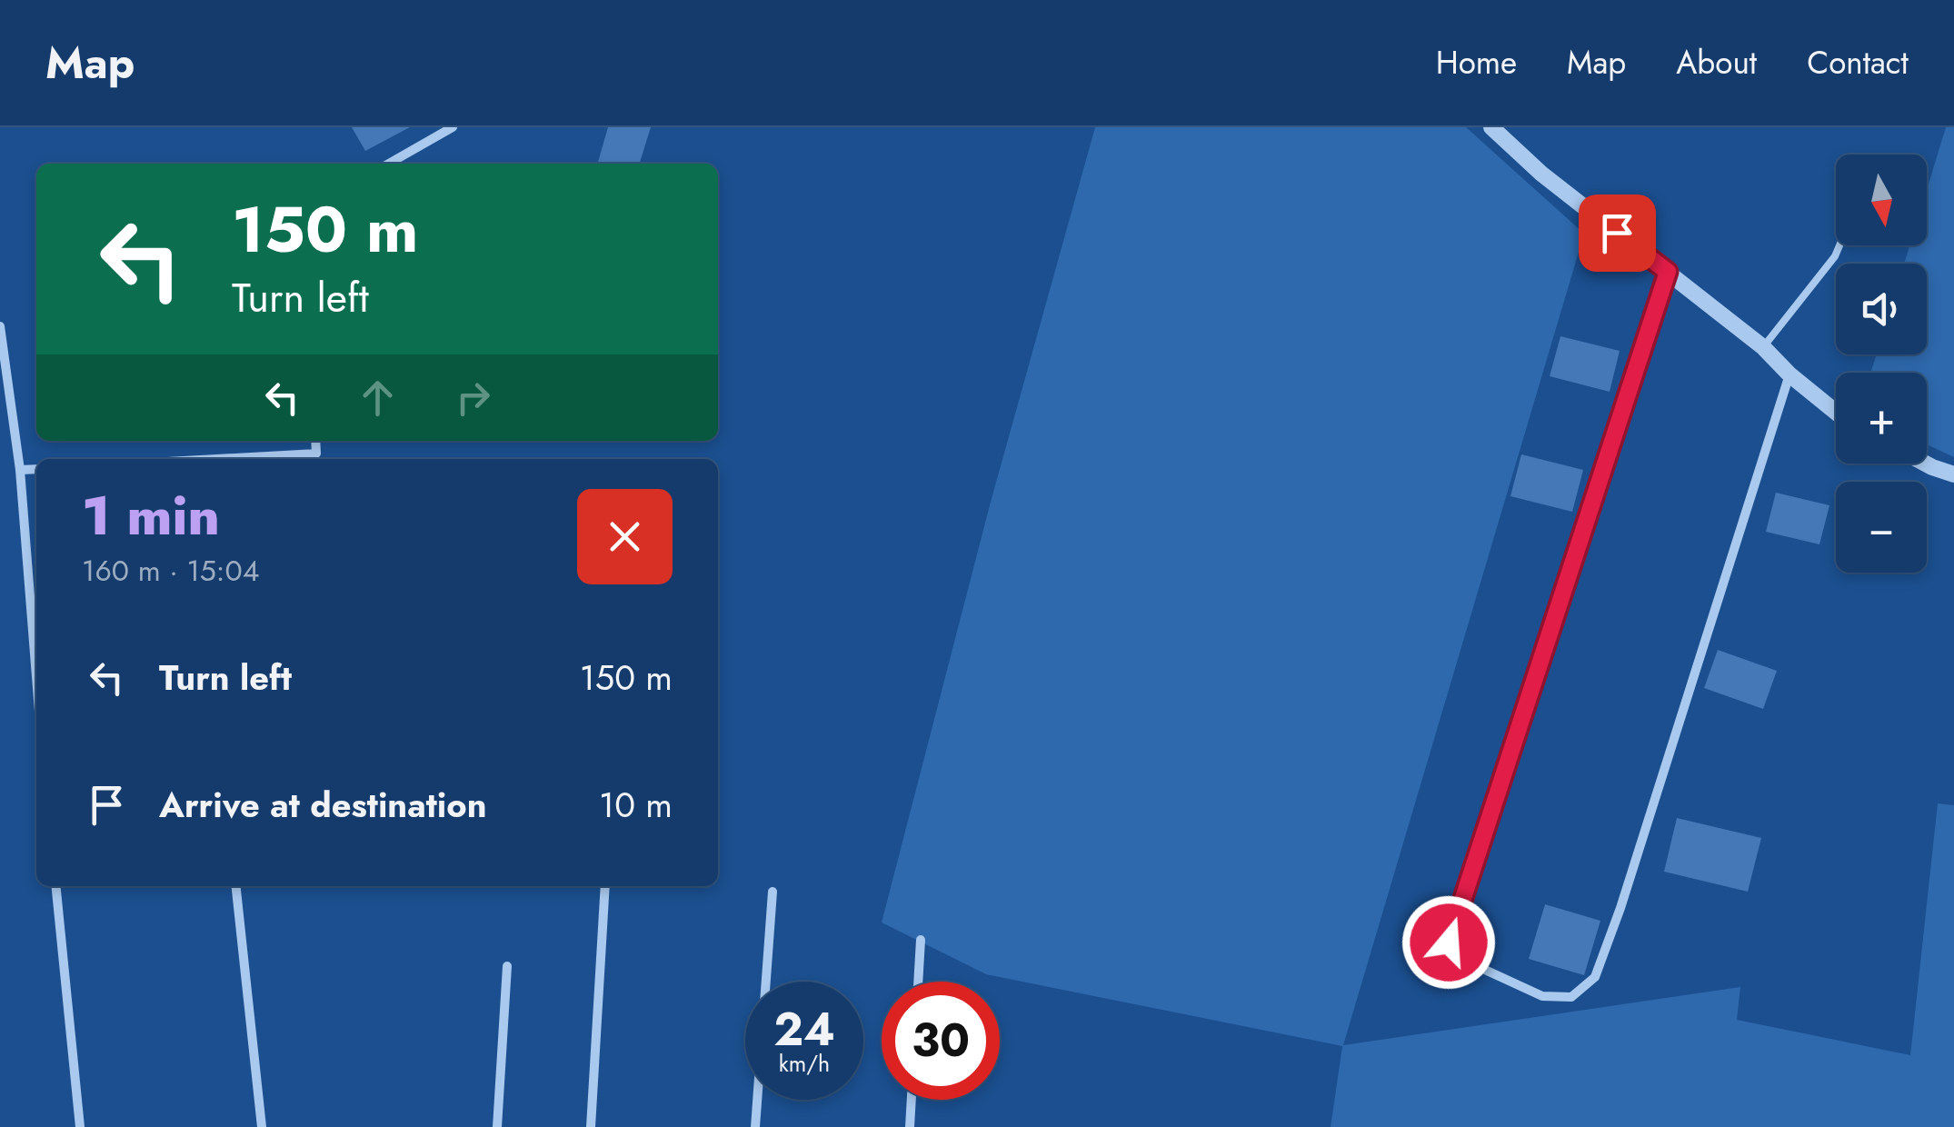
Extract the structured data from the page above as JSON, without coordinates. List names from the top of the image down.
{
  "north": "bottom",
  "page": {
    "header": "Map",
    "nav": [
      "Home",
      "Map",
      "About",
      "Contact"
    ],
    "map_buttons": ["+", "−"],
    "turn": ["150 m", "Turn left"],
    "heading": ["1 min", "160 m · 15:04"],
    "list": [
      {
        "name": "Turn left",
        "value": "150 m"
      },
      {
        "name": "Arrive at destination",
        "value": "10 m"
      }
    ],
    "speed": "24 km/h",
    "limit": "30"
  }
}
